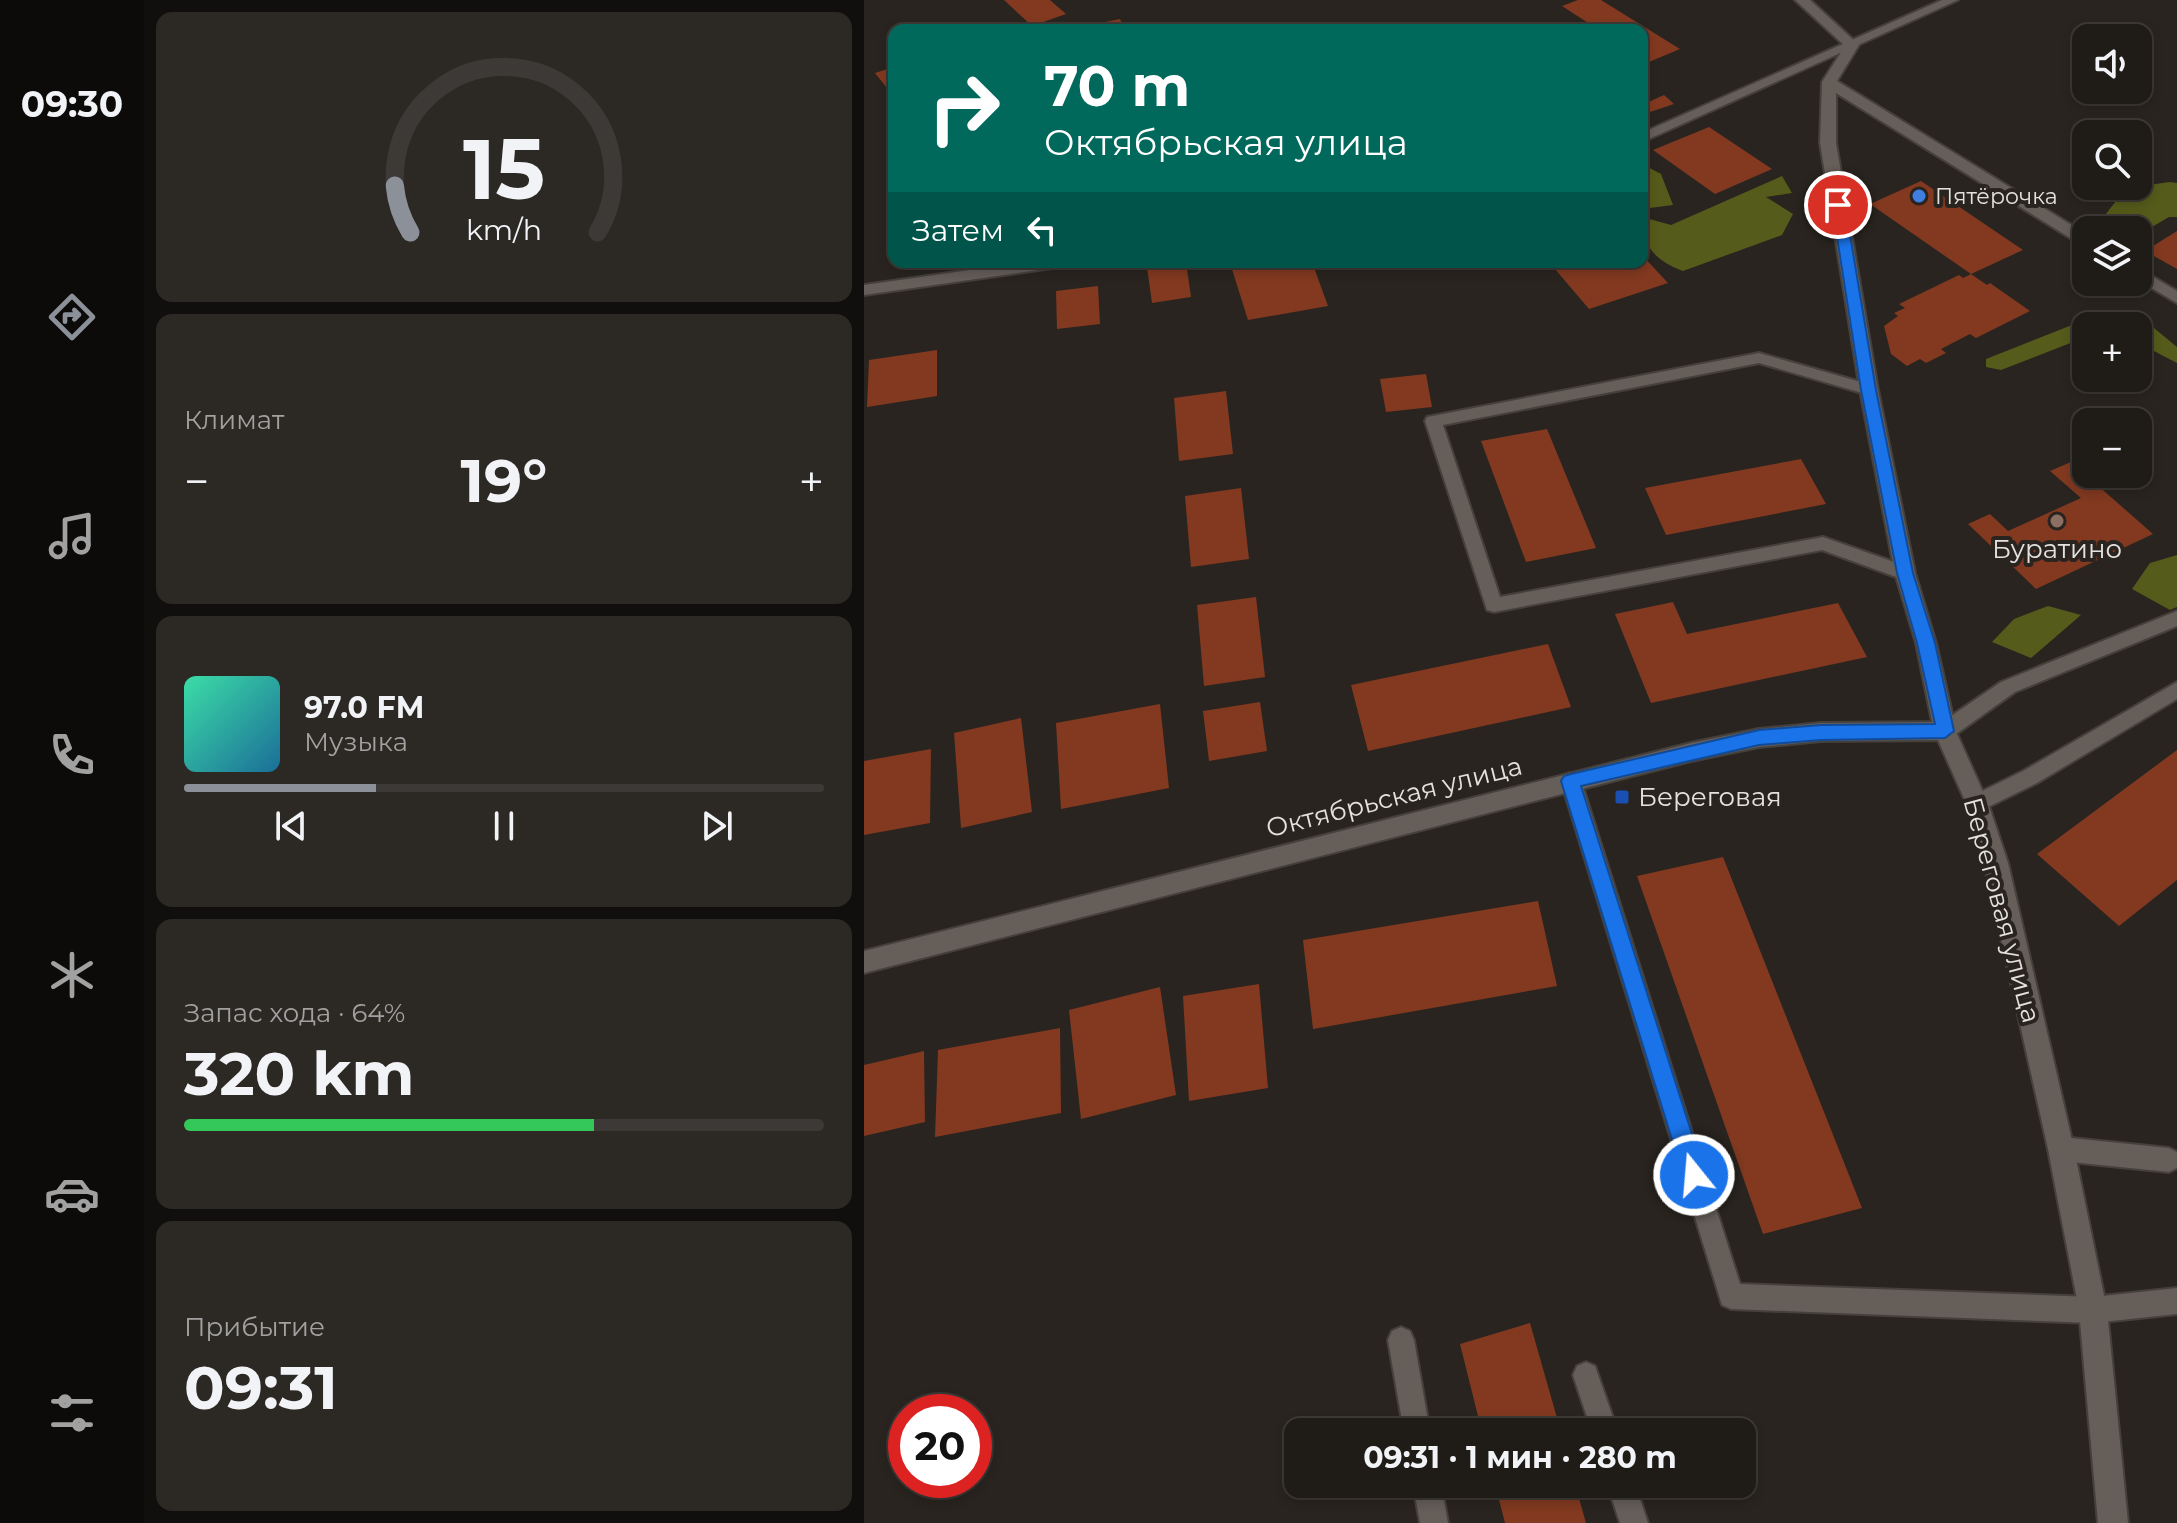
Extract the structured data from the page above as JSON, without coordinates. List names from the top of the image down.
{
  "streets": {
    "street": ["Октябрьская улица", "Береговая улица"]
  },
  "crossings": [
    ["Октябрьская улица", "Береговая улица"]
  ],
  "places": {
    "other": ["Пятёрочка", "Буратино"],
    "transit": ["Береговая"]
  },
  "page": {
    "tabs": "09:30",
    "map_buttons": ["+", "−"],
    "turn": ["70 m", "Октябрьская улица"],
    "then": "Затем",
    "tile": [
      "Климат",
      ["Запас хода · 64%", "320 km"],
      ["Прибытие", "09:31"]
    ],
    "heat": ["−", "19°", "+"],
    "song": ["97.0 FM", "Музыка"],
    "limit": "20",
    "trip": "09:31 · 1 мин · 280 m",
    "gauge": ["15", "km/h"]
  }
}
